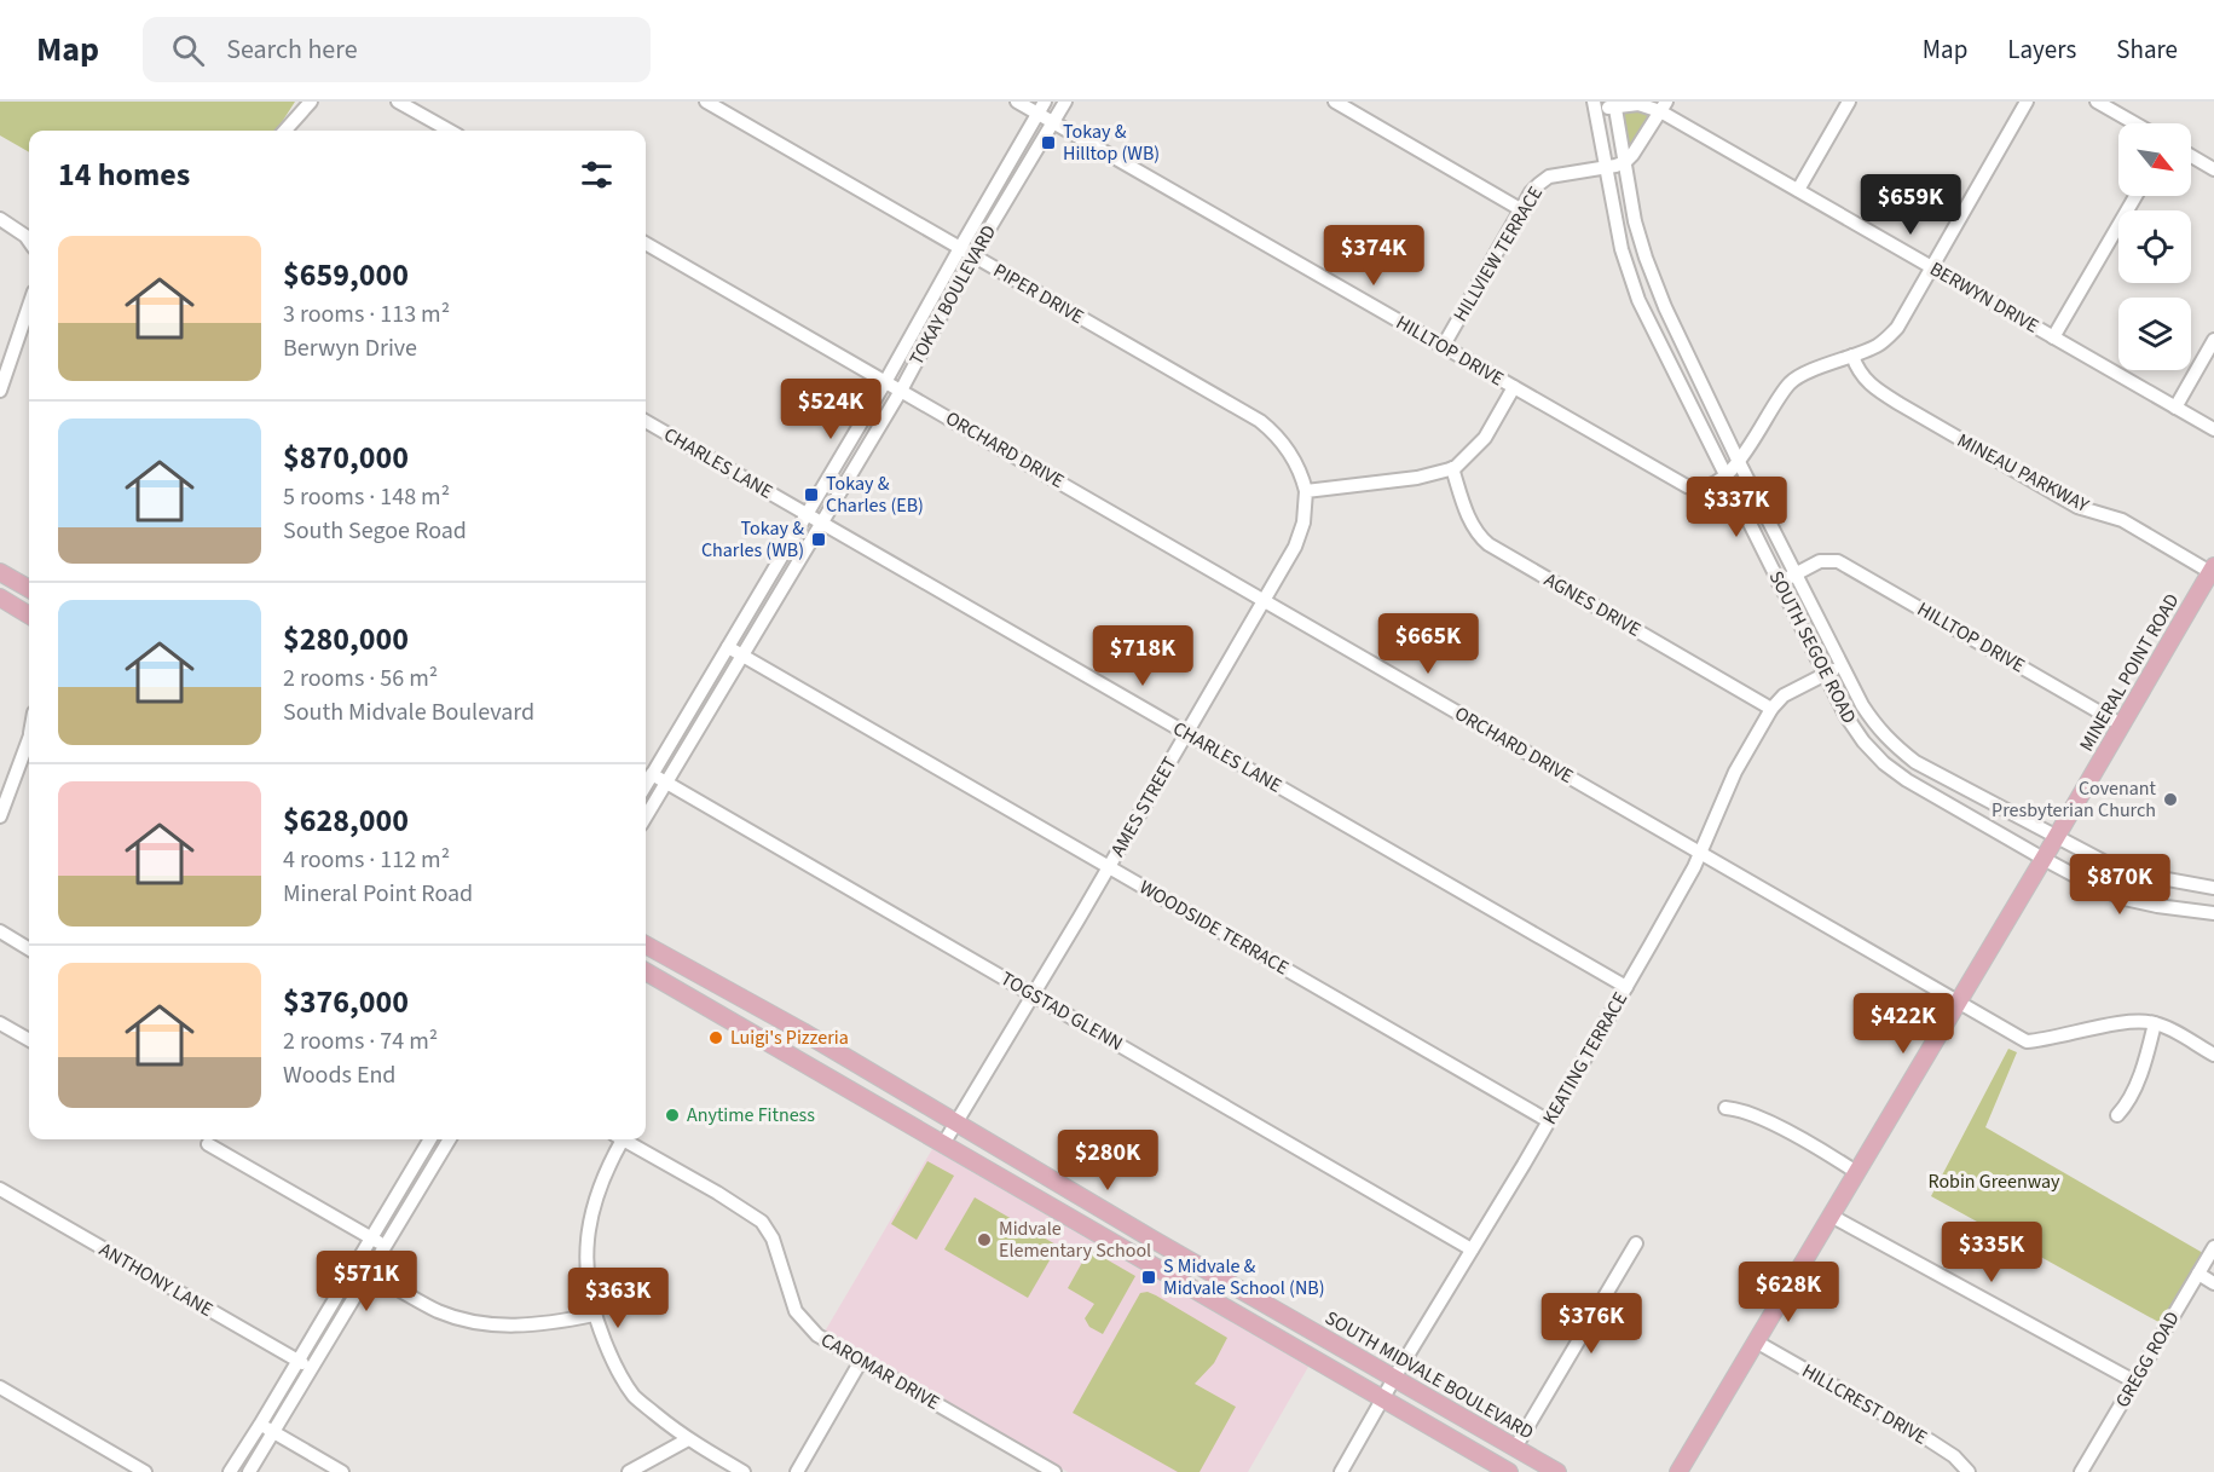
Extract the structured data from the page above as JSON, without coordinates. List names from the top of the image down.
{
  "streets": {
    "main road": ["MINERAL POINT ROAD", "SOUTH MIDVALE BOULEVARD"],
    "street": [
      "HILLVIEW TERRACE",
      "PIPER DRIVE",
      "TOKAY BOULEVARD",
      "BERWYN DRIVE",
      "HILLTOP DRIVE",
      "ORCHARD DRIVE",
      "CHARLES LANE",
      "MINEAU PARKWAY",
      "AGNES DRIVE",
      "SOUTH SEGOE ROAD",
      "AMES STREET",
      "WOODSIDE TERRACE",
      "TOGSTAD GLENN",
      "KEATING TERRACE",
      "ANTHONY LANE",
      "GREGG ROAD",
      "CAROMAR DRIVE",
      "HILLCREST DRIVE"
    ]
  },
  "crossings": [
    ["HILLVIEW TERRACE", "HILLTOP DRIVE"],
    ["HILLVIEW TERRACE", "SOUTH SEGOE ROAD"],
    ["PIPER DRIVE", "TOKAY BOULEVARD"],
    ["PIPER DRIVE", "AMES STREET"],
    ["TOKAY BOULEVARD", "HILLTOP DRIVE"],
    ["TOKAY BOULEVARD", "ORCHARD DRIVE"],
    ["TOKAY BOULEVARD", "CHARLES LANE"],
    ["TOKAY BOULEVARD", "WOODSIDE TERRACE"],
    ["TOKAY BOULEVARD", "TOGSTAD GLENN"],
    ["BERWYN DRIVE", "SOUTH SEGOE ROAD"],
    ["HILLTOP DRIVE", "SOUTH SEGOE ROAD"],
    ["HILLTOP DRIVE", "MINERAL POINT ROAD"],
    ["ORCHARD DRIVE", "MINERAL POINT ROAD"],
    ["ORCHARD DRIVE", "AMES STREET"],
    ["ORCHARD DRIVE", "KEATING TERRACE"],
    ["CHARLES LANE", "AMES STREET"],
    ["CHARLES LANE", "KEATING TERRACE"],
    ["MINEAU PARKWAY", "MINERAL POINT ROAD"],
    ["AGNES DRIVE", "KEATING TERRACE"],
    ["SOUTH SEGOE ROAD", "MINERAL POINT ROAD"],
    ["SOUTH SEGOE ROAD", "KEATING TERRACE"],
    ["MINERAL POINT ROAD", "HILLCREST DRIVE"],
    ["AMES STREET", "WOODSIDE TERRACE"],
    ["AMES STREET", "TOGSTAD GLENN"],
    ["AMES STREET", "SOUTH MIDVALE BOULEVARD"],
    ["WOODSIDE TERRACE", "KEATING TERRACE"],
    ["TOGSTAD GLENN", "KEATING TERRACE"],
    ["KEATING TERRACE", "SOUTH MIDVALE BOULEVARD"]
  ],
  "parks": ["Robin Greenway"],
  "places": {
    "transit": [
      "Tokay & Hilltop (WB)",
      "Tokay & Charles (EB)",
      "Tokay & Charles (WB)",
      "S Midvale & Midvale School (NB)"
    ],
    "other": [
      "Covenant Presbyterian Church",
      "Luigi's Pizzeria",
      "Anytime Fitness",
      "Midvale Elementary School"
    ]
  },
  "north": "bottom right",
  "page": {
    "header": "Map",
    "search": "Search here",
    "nav": ["Map", "Layers", "Share"],
    "heading": "14 homes",
    "price": [
      "$659K",
      "$374K",
      "$524K",
      "$337K",
      "$665K",
      "$718K",
      "$870K",
      "$422K",
      "$280K",
      "$335K",
      "$571K",
      "$628K",
      "$363K",
      "$376K"
    ],
    "list": [
      {
        "name": "$659,000",
        "note": "3 rooms · 113 m² · Berwyn Drive"
      },
      {
        "name": "$870,000",
        "note": "5 rooms · 148 m² · South Segoe Road"
      },
      {
        "name": "$280,000",
        "note": "2 rooms · 56 m² · South Midvale Boulevard"
      },
      {
        "name": "$628,000",
        "note": "4 rooms · 112 m² · Mineral Point Road"
      },
      {
        "name": "$376,000",
        "note": "2 rooms · 74 m² · Woods End"
      }
    ]
  }
}
